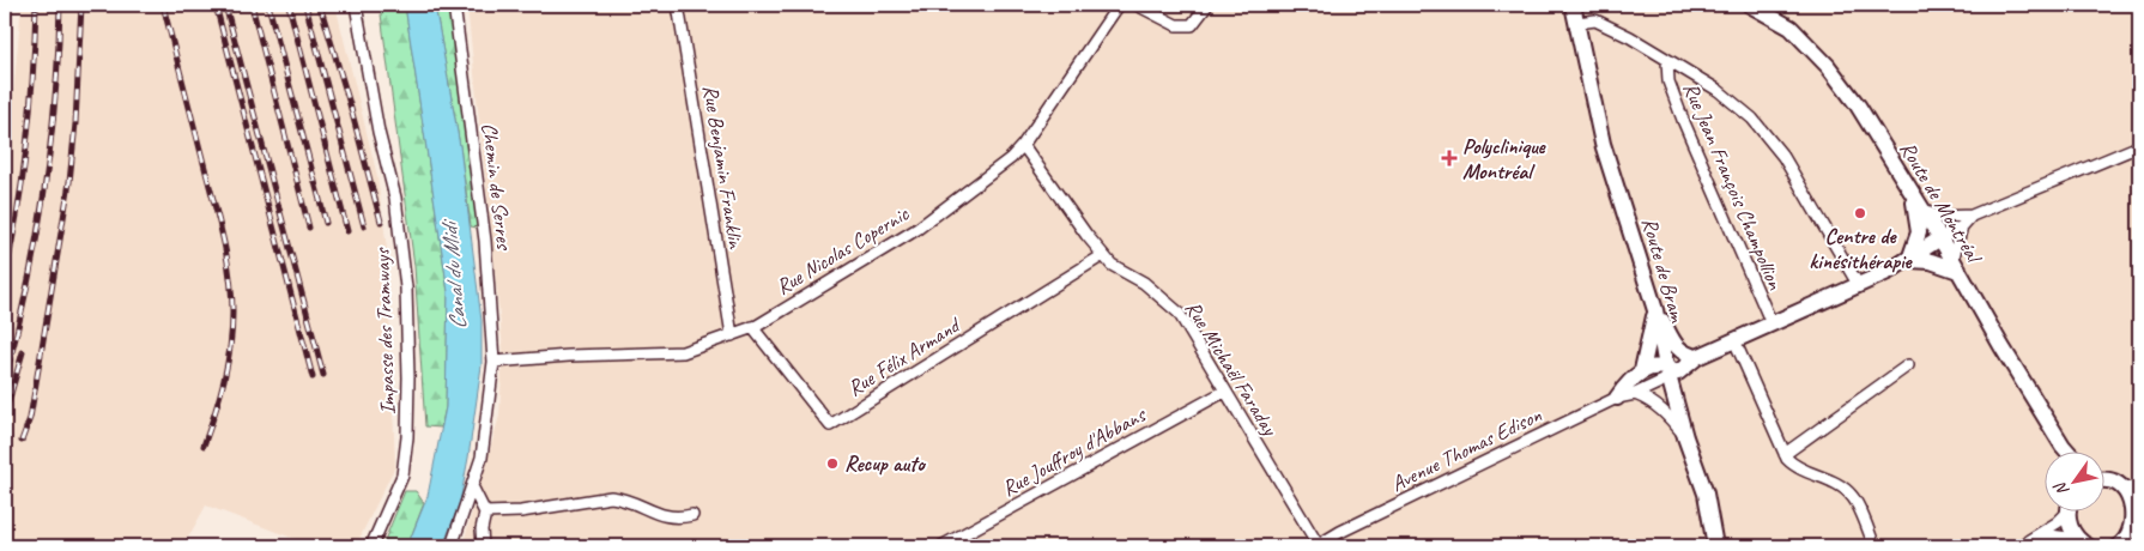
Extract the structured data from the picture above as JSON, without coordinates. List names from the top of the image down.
{
  "streets": {
    "main road": ["Route de Montréal", "Route de Bram"],
    "street": [
      "Rue Benjamin Franklin",
      "Chemin de Serres",
      "Rue Jean François Champollion",
      "Rue Nicolas Copernic",
      "Impasse des Tramways",
      "Rue Félix Armand",
      "Rue Michaël Faraday",
      "Avenue Thomas Edison",
      "Rue Jouffroy d'Abbans"
    ]
  },
  "crossings": [
    ["Rue Benjamin Franklin", "Rue Nicolas Copernic"],
    ["Chemin de Serres", "Rue Nicolas Copernic"],
    ["Rue Nicolas Copernic", "Rue Félix Armand"],
    ["Rue Nicolas Copernic", "Rue Michaël Faraday"],
    ["Route de Bram", "Avenue Thomas Edison"],
    ["Rue Félix Armand", "Rue Michaël Faraday"],
    ["Rue Michaël Faraday", "Avenue Thomas Edison"],
    ["Rue Michaël Faraday", "Rue Jouffroy d'Abbans"]
  ],
  "water": ["Canal du Midi"],
  "places": {
    "health": ["Polyclinique Montréal"],
    "other": ["Centre de kinésithérapie", "Recup auto"]
  },
  "north": "bottom left"
}
